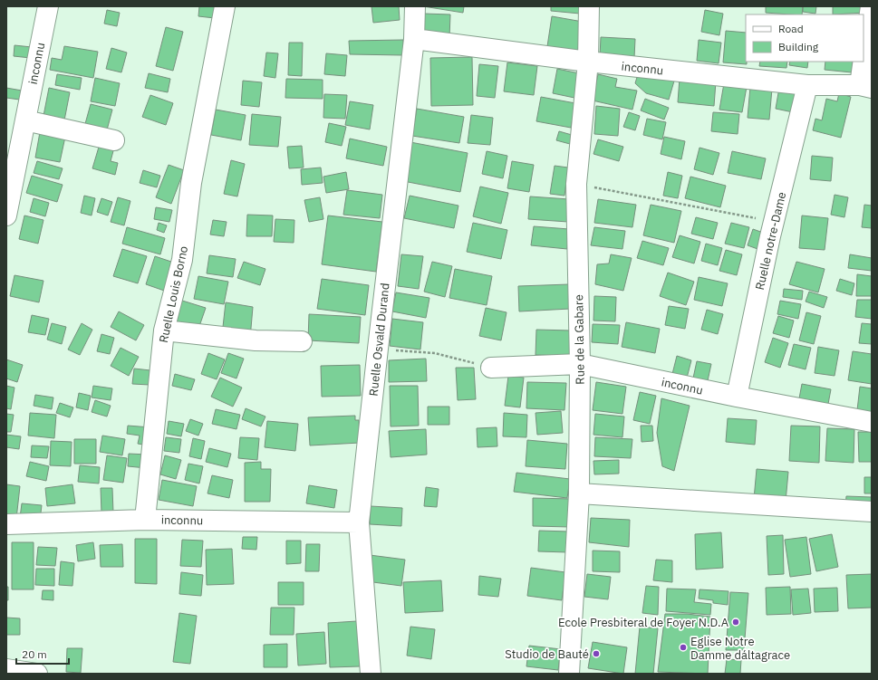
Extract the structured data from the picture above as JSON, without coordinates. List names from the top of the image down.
{
  "streets": {
    "street": [
      "inconnu",
      "Ruelle notre-Dame",
      "Ruelle Louis Borno",
      "Ruelle Osvald Durand",
      "Rue de la Gabare"
    ]
  },
  "crossings": [
    ["inconnu", "Ruelle notre-Dame"],
    ["inconnu", "Ruelle Louis Borno"],
    ["inconnu", "Ruelle Osvald Durand"],
    ["inconnu", "Rue de la Gabare"]
  ],
  "places": ["Ecole Presbiteral de Foyer N.D.A", "Eglise Notre Damme dáltagrace", "Studio de Bauté"],
  "legend": ["Road", "Building"],
  "scale_bar": "20 m"
}
